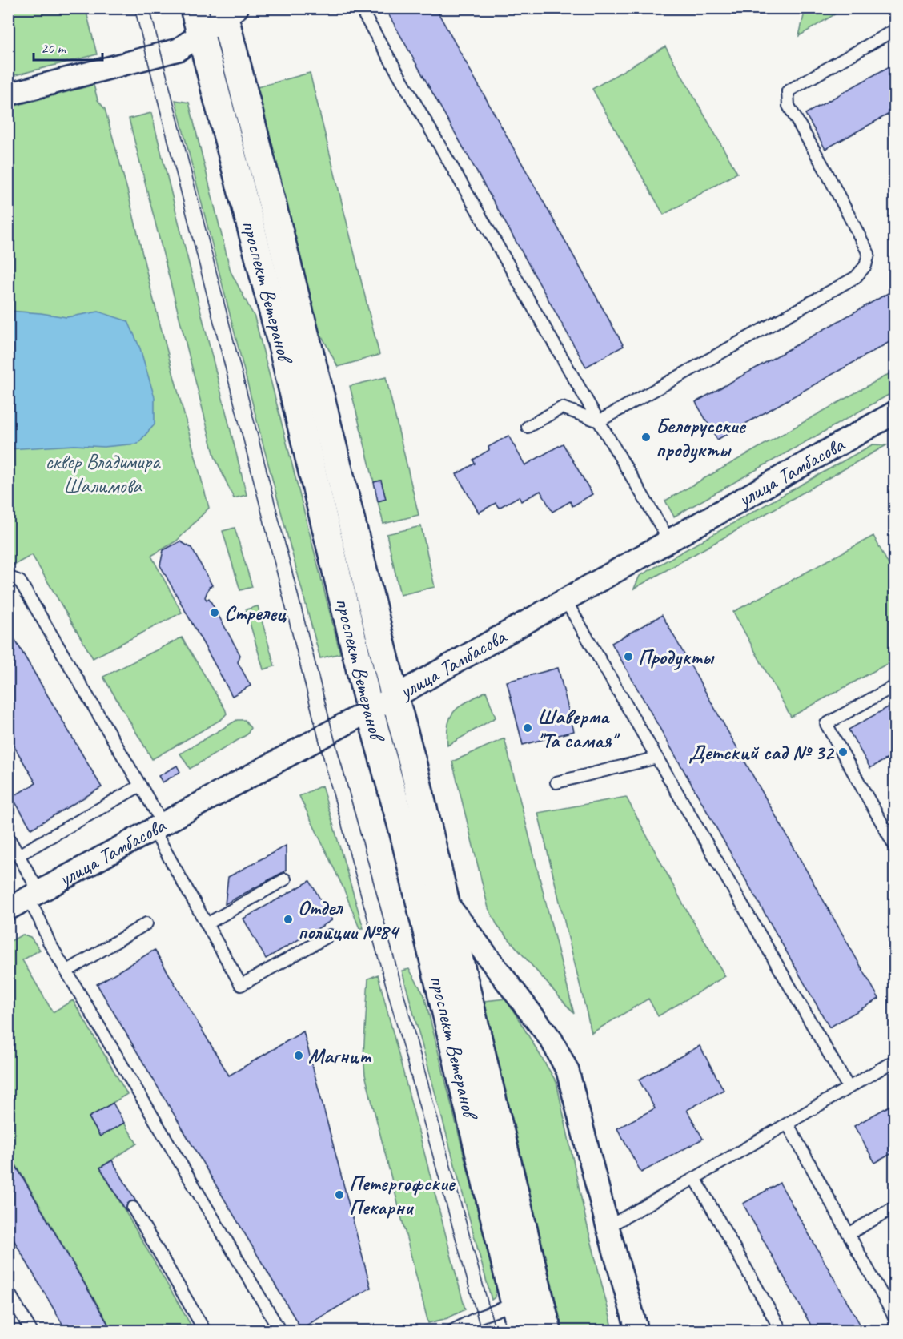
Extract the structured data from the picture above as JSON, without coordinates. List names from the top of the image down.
{
  "streets": {
    "main road": ["проспект Ветеранов"],
    "street": ["улица Тамбасова"]
  },
  "crossings": [
    ["проспект Ветеранов", "улица Тамбасова"]
  ],
  "parks": ["сквер Владимира Шалимова"],
  "places": [
    "Белорусские продукты",
    "Стрелец",
    "Продукты",
    "Шаверма \"Та самая\"",
    "Детский сад № 32",
    "Отдел полиции №84",
    "Магнит",
    "Петергофские Пекарни"
  ],
  "scale_bar": "20 m"
}
